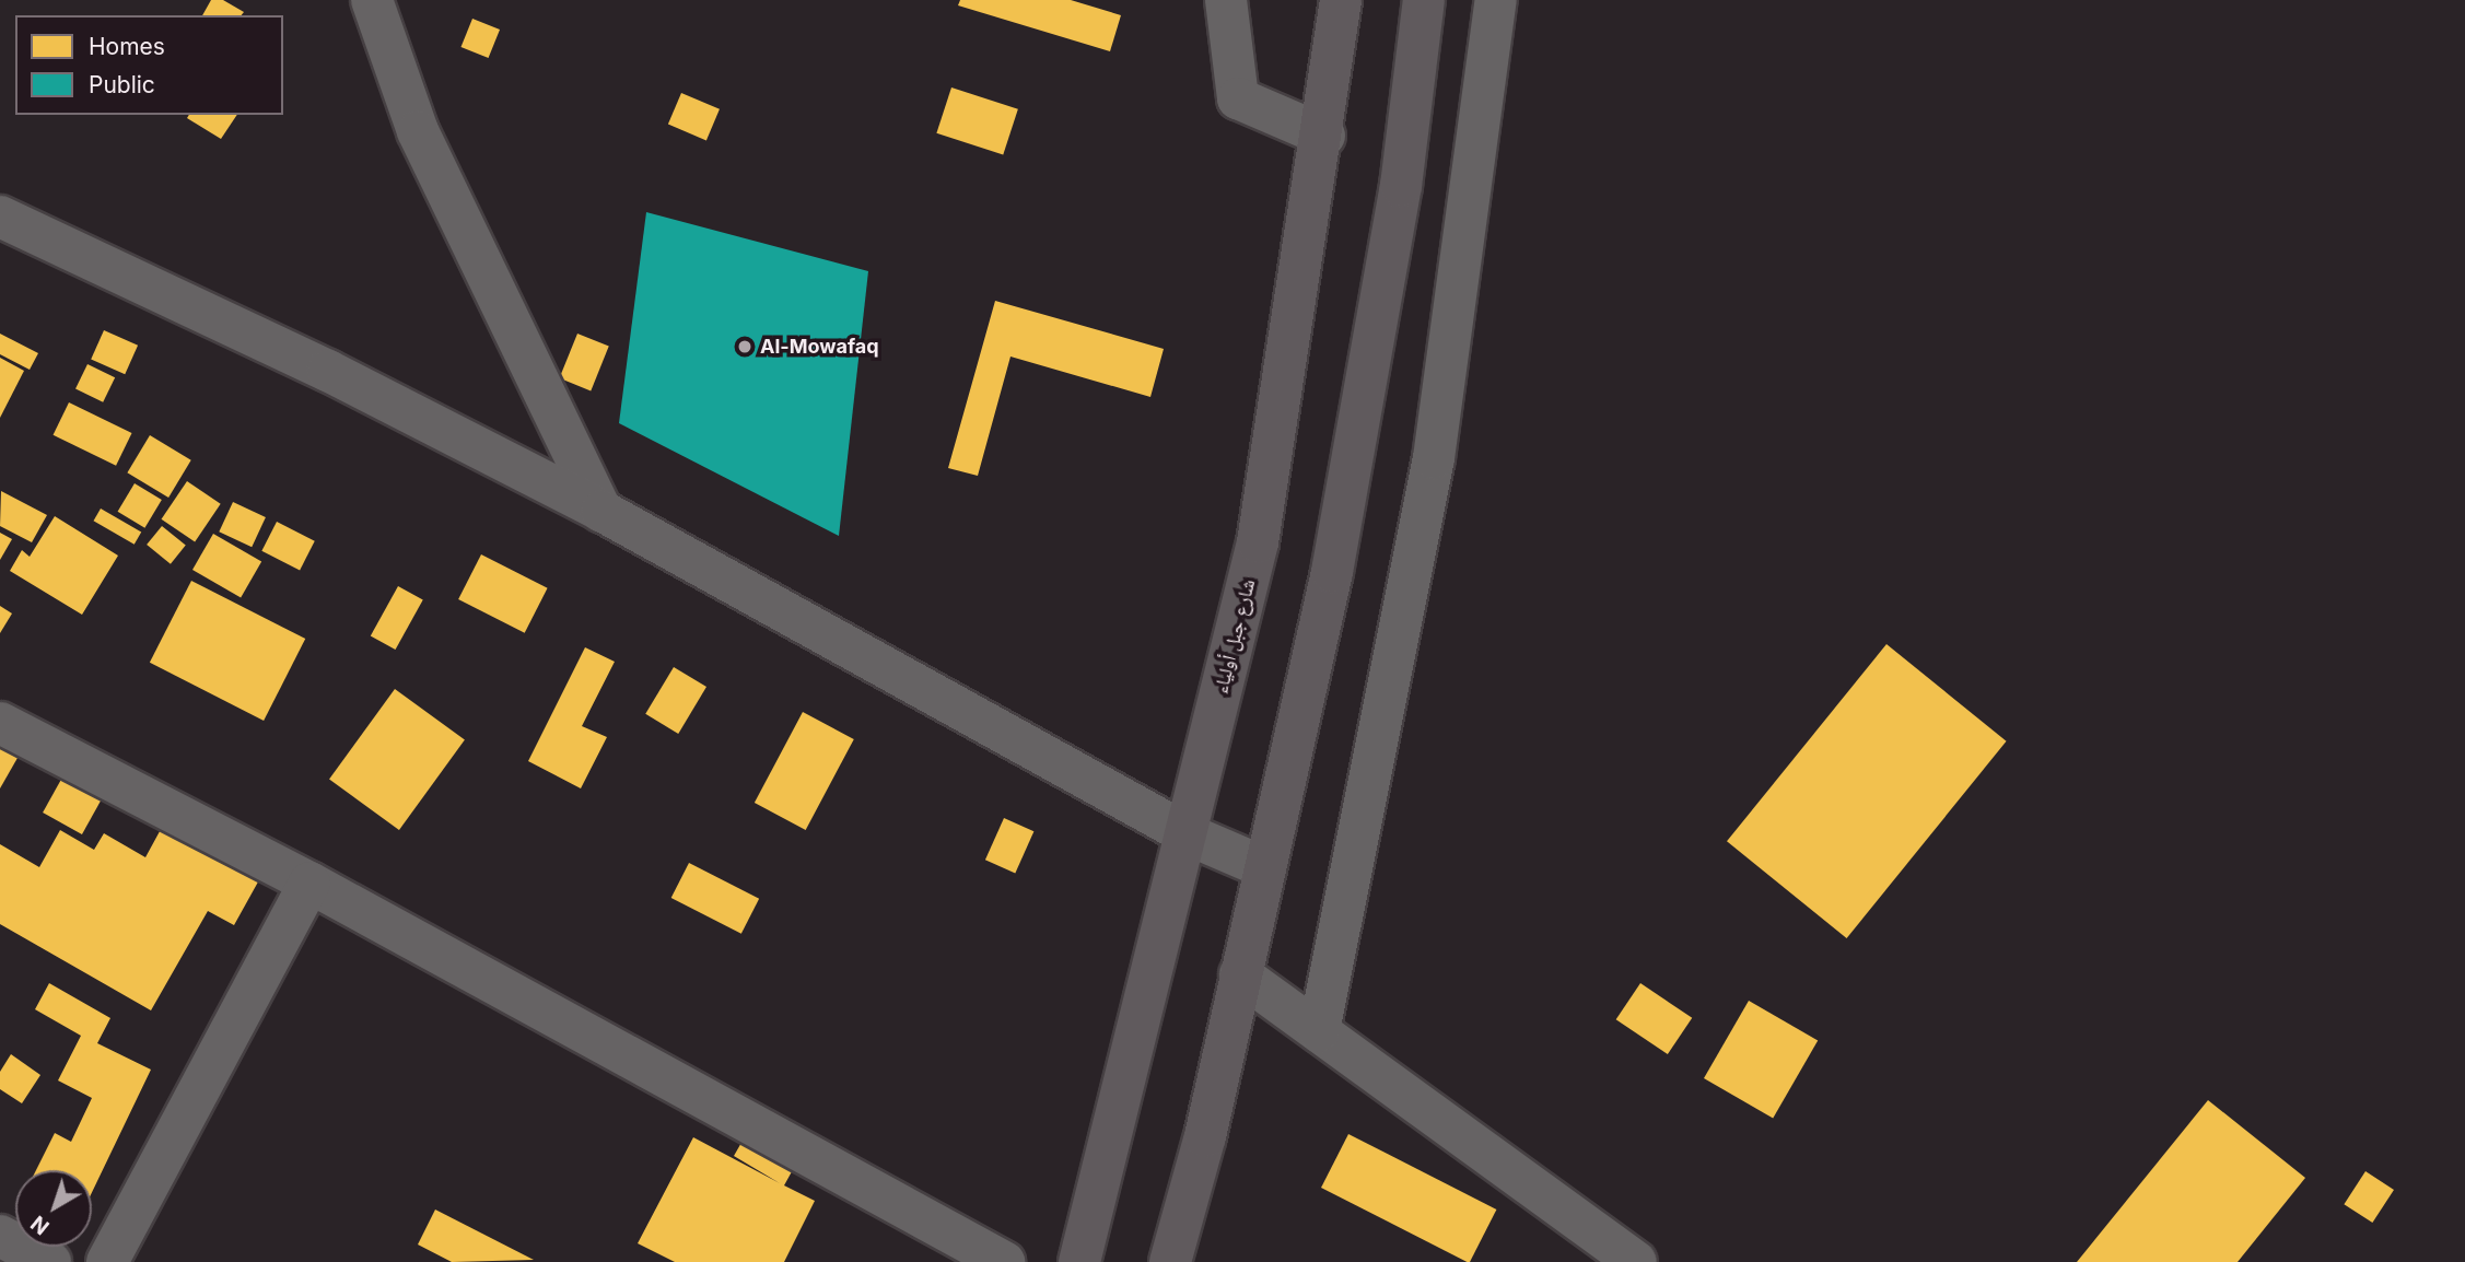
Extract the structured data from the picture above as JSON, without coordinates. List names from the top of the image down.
{
  "streets": {
    "main road": ["شارع جبل أولياء"]
  },
  "places": ["Al-Mowafaq"],
  "legend": ["Homes", "Public"],
  "north": "bottom left"
}
